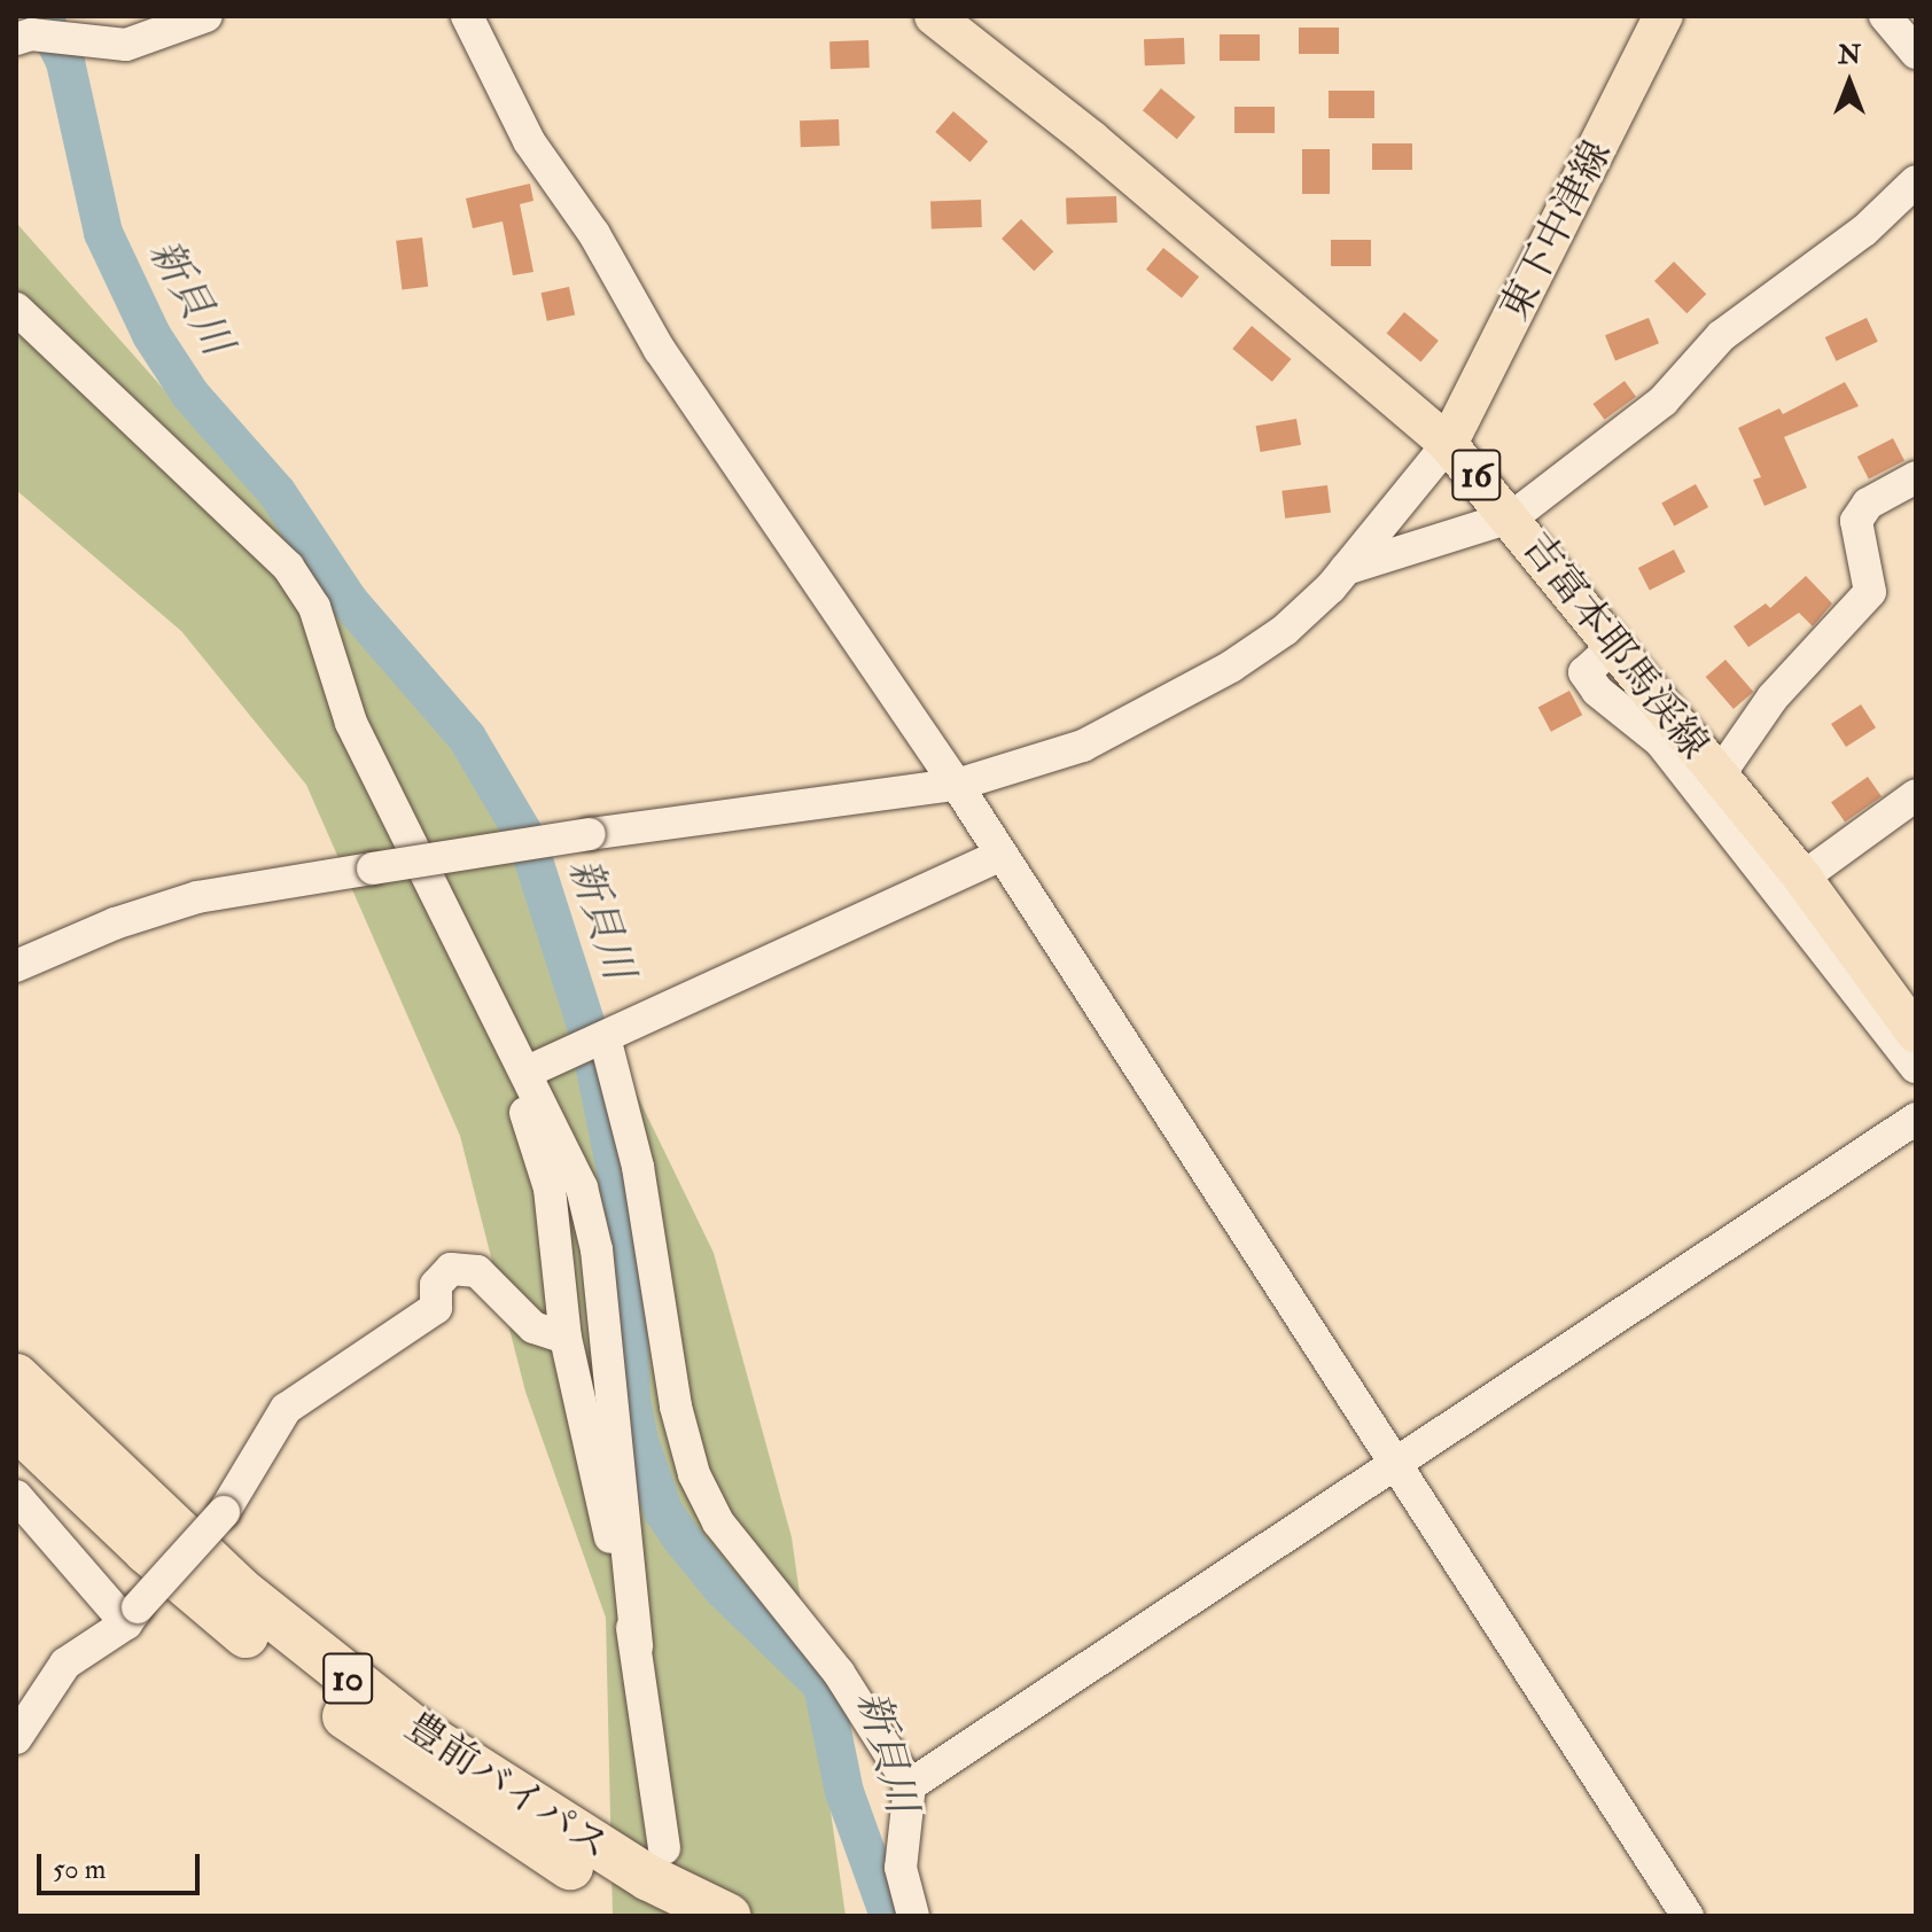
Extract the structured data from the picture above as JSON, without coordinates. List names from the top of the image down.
{
  "streets": {
    "highway": ["10", "豊前バイパス"],
    "main road": ["東下中津線", "16", "吉富本耶馬渓線"]
  },
  "crossings": [
    ["東下中津線", "吉富本耶馬渓線"]
  ],
  "water": ["新貝川"],
  "scale_bar": "50 m",
  "north": "top"
}
